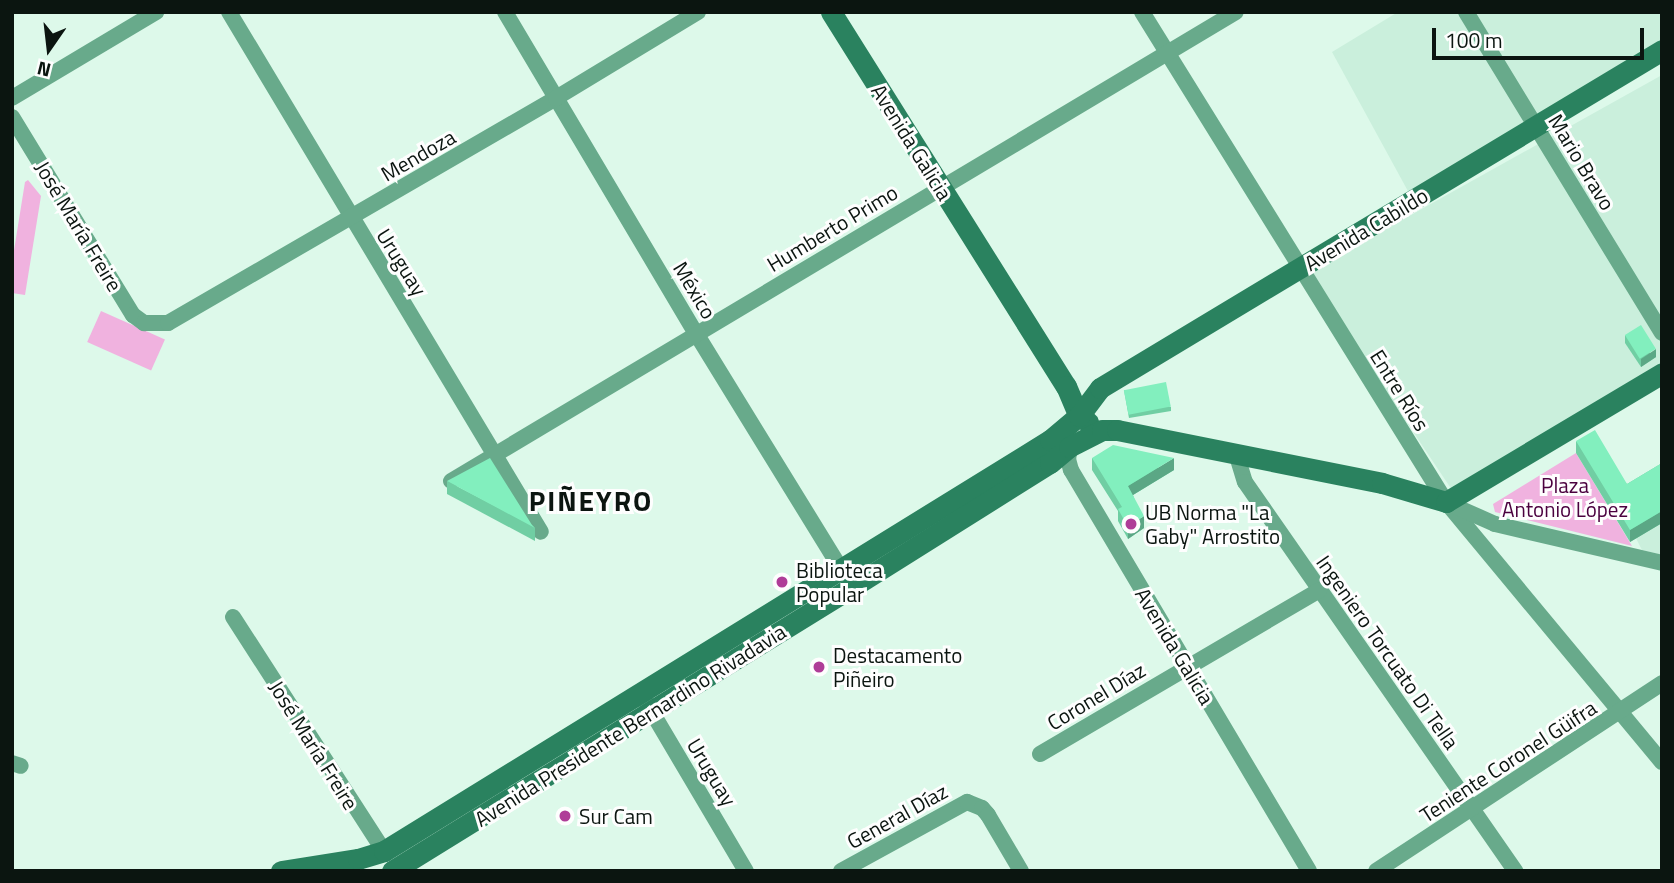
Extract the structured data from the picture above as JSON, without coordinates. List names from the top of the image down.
{
  "streets": {
    "main road": ["Avenida Galicia", "Avenida Cabildo", "Avenida Presidente Bernardino Rivadavia"],
    "street": [
      "Mendoza",
      "Mario Bravo",
      "José María Freire",
      "Humberto Primo",
      "Uruguay",
      "México",
      "Entre Ríos",
      "Ingeniero Torcuato Di Tella",
      "Coronel Díaz",
      "Teniente Coronel Güifra",
      "General Díaz"
    ]
  },
  "crossings": [
    ["Avenida Galicia", "Humberto Primo"],
    ["Avenida Galicia", "Avenida Cabildo"],
    ["Avenida Galicia", "Coronel Díaz"],
    ["Avenida Galicia", "Avenida Presidente Bernardino Rivadavia"],
    ["Mendoza", "José María Freire"],
    ["Mendoza", "Uruguay"],
    ["Mendoza", "México"],
    ["Mario Bravo", "Avenida Cabildo"],
    ["José María Freire", "Avenida Presidente Bernardino Rivadavia"],
    ["Humberto Primo", "Uruguay"],
    ["Humberto Primo", "México"],
    ["Humberto Primo", "Entre Ríos"],
    ["Avenida Cabildo", "Entre Ríos"],
    ["Avenida Cabildo", "Avenida Presidente Bernardino Rivadavia"],
    ["Uruguay", "Avenida Presidente Bernardino Rivadavia"],
    ["México", "Avenida Presidente Bernardino Rivadavia"],
    ["Entre Ríos", "Teniente Coronel Güifra"],
    ["Ingeniero Torcuato Di Tella", "Coronel Díaz"],
    ["Ingeniero Torcuato Di Tella", "Teniente Coronel Güifra"]
  ],
  "districts": ["PIÑEYRO"],
  "parks": ["Plaza Antonio López"],
  "places": [
    "UB Norma \"La Gaby\" Arrostito",
    "Biblioteca Popular",
    "Destacamento Piñeiro",
    "Sur Cam"
  ],
  "scale_bar": "100 m",
  "north": "bottom"
}
